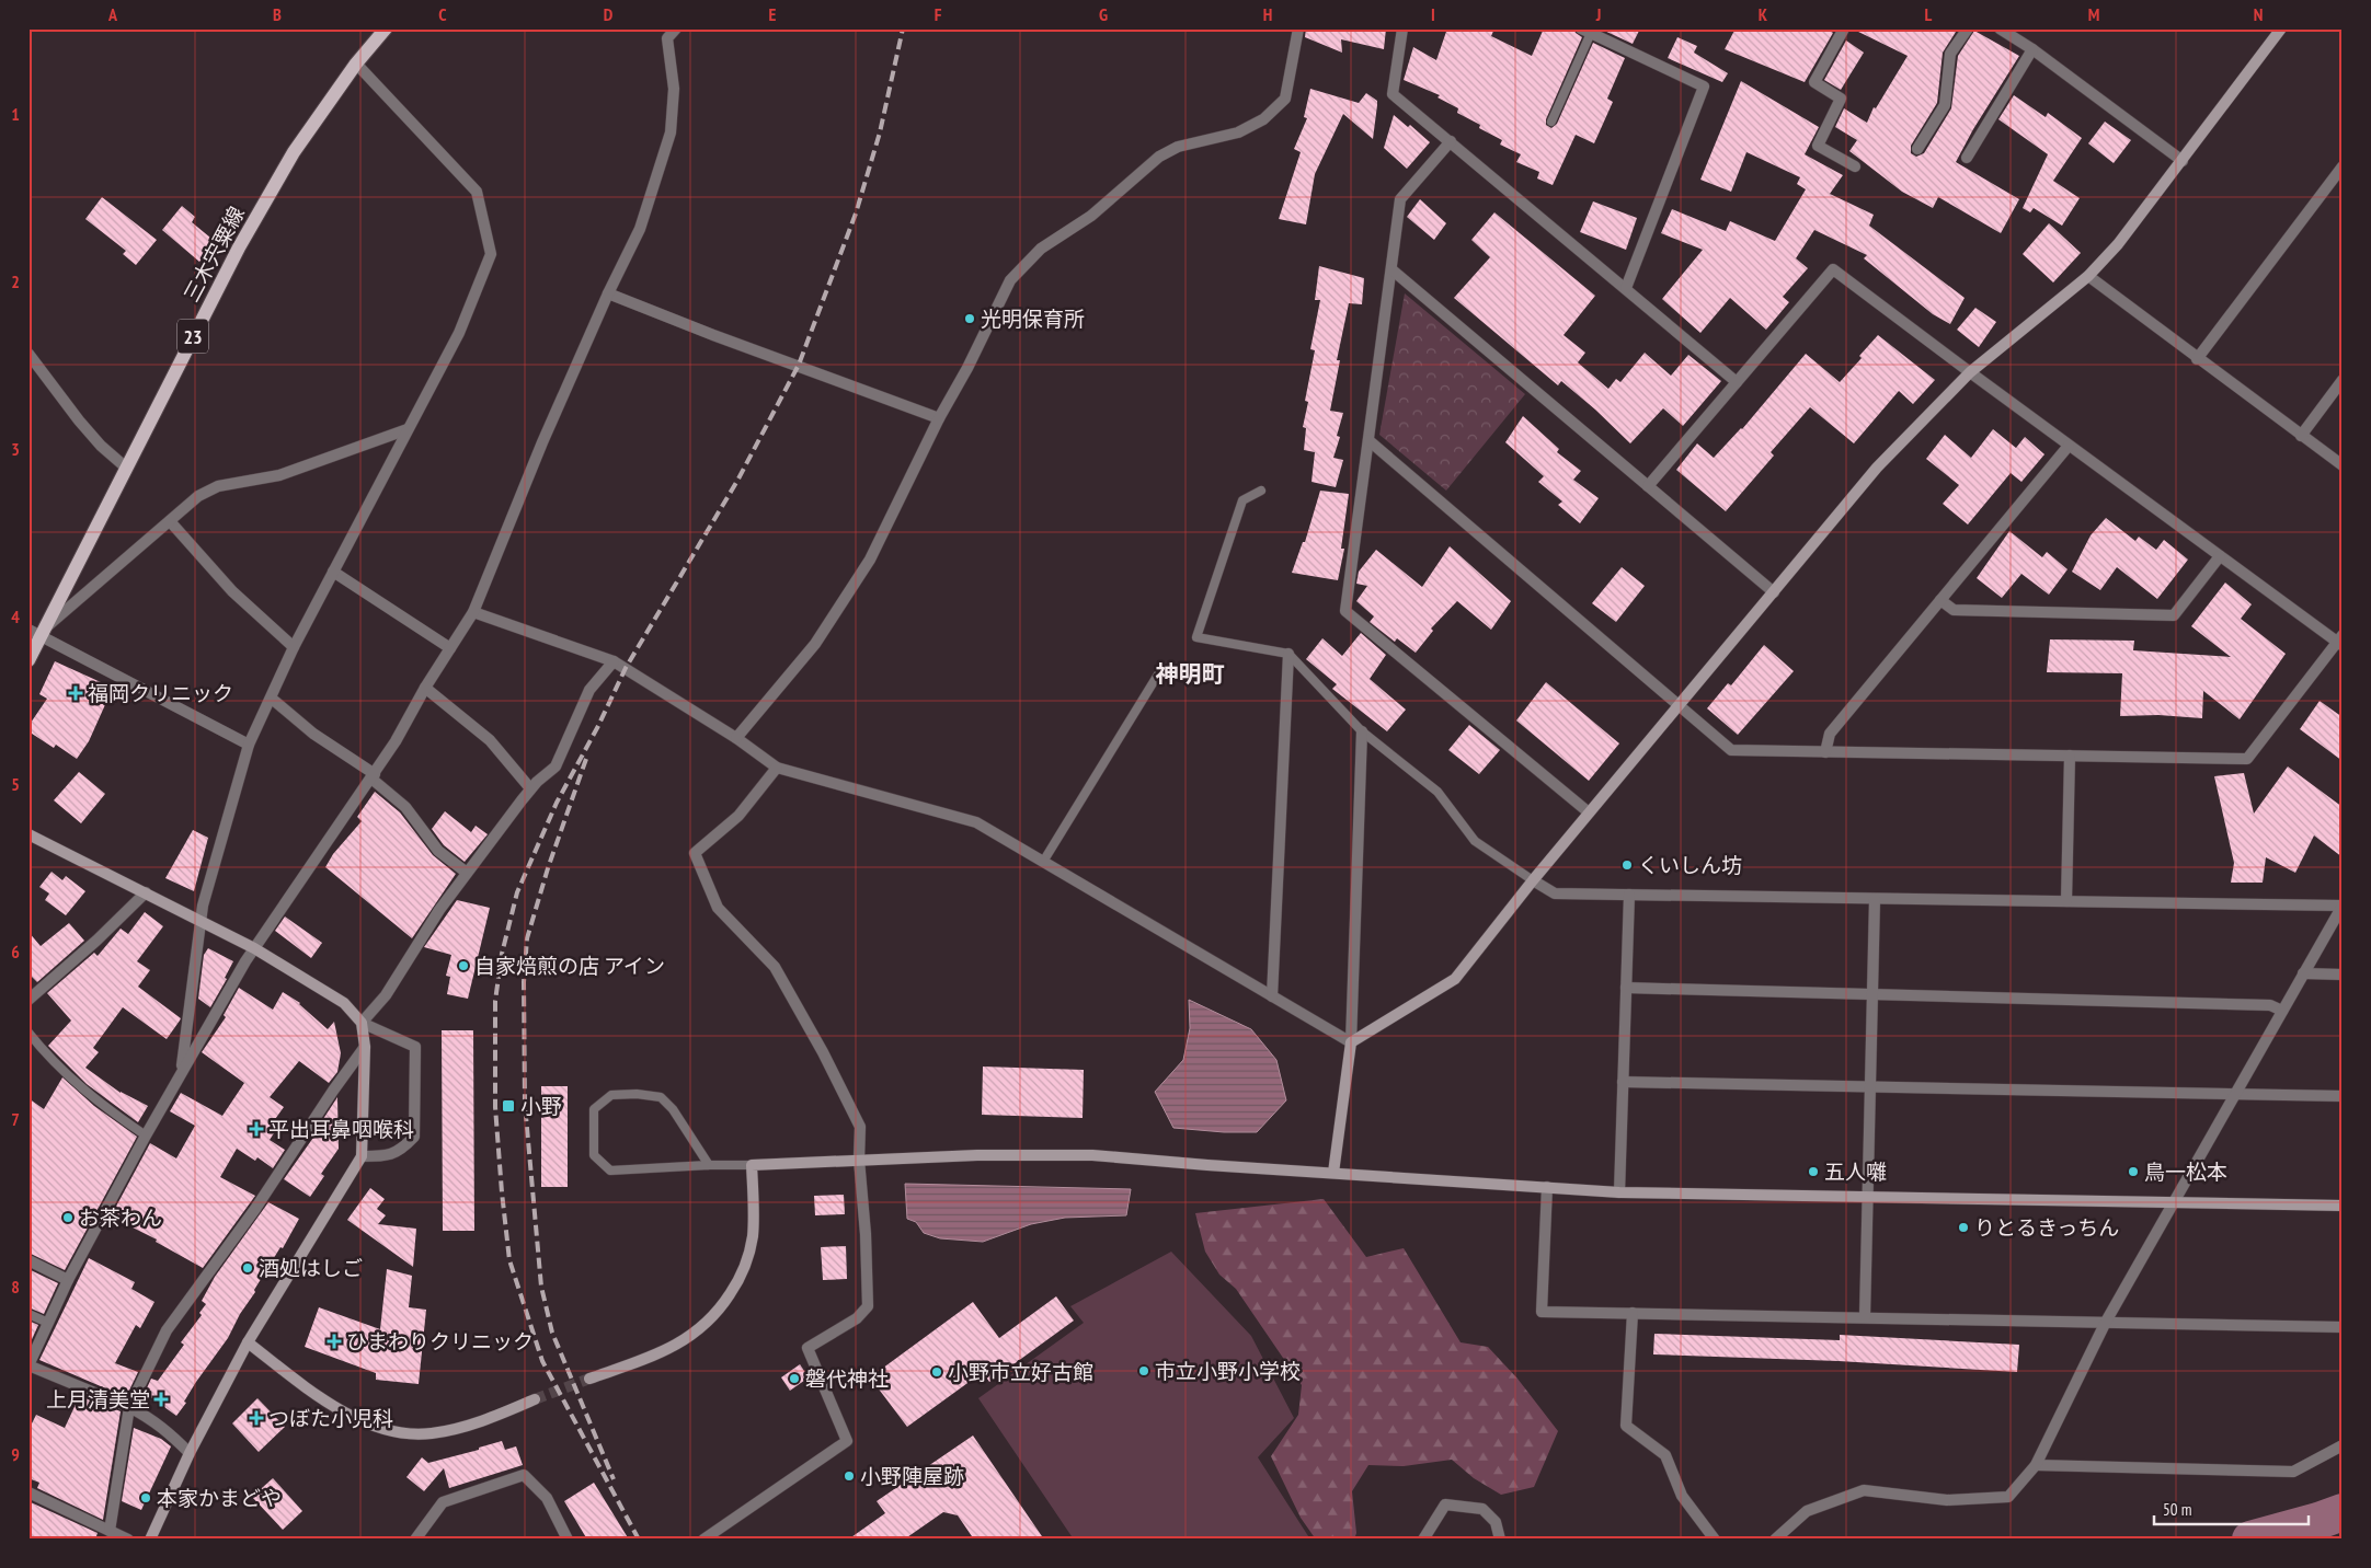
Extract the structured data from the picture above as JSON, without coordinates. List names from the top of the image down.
{
  "streets": {
    "main road": ["三木宍粟線", "23"]
  },
  "districts": ["神明町"],
  "places": {
    "other": [
      "光明保育所",
      "くいしん坊",
      "自家焙煎の店 アイン",
      "五人囃",
      "鳥一松本",
      "お茶わん",
      "りとるきっちん",
      "酒処はしご",
      "市立小野小学校",
      "小野市立好古館",
      "磐代神社",
      "小野陣屋跡",
      "本家かまどや"
    ],
    "health": [
      "福岡クリニック",
      "平出耳鼻咽喉科",
      "ひまわりクリニック",
      "上月清美堂",
      "つぼた小児科"
    ],
    "transit": ["小野"]
  },
  "scale_bar": "50 m",
  "grid": {
    "columns": [
      "A",
      "B",
      "C",
      "D",
      "E",
      "F",
      "G",
      "H",
      "I",
      "J",
      "K",
      "L",
      "M",
      "N"
    ],
    "rows": [
      "1",
      "2",
      "3",
      "4",
      "5",
      "6",
      "7",
      "8",
      "9"
    ]
  }
}
